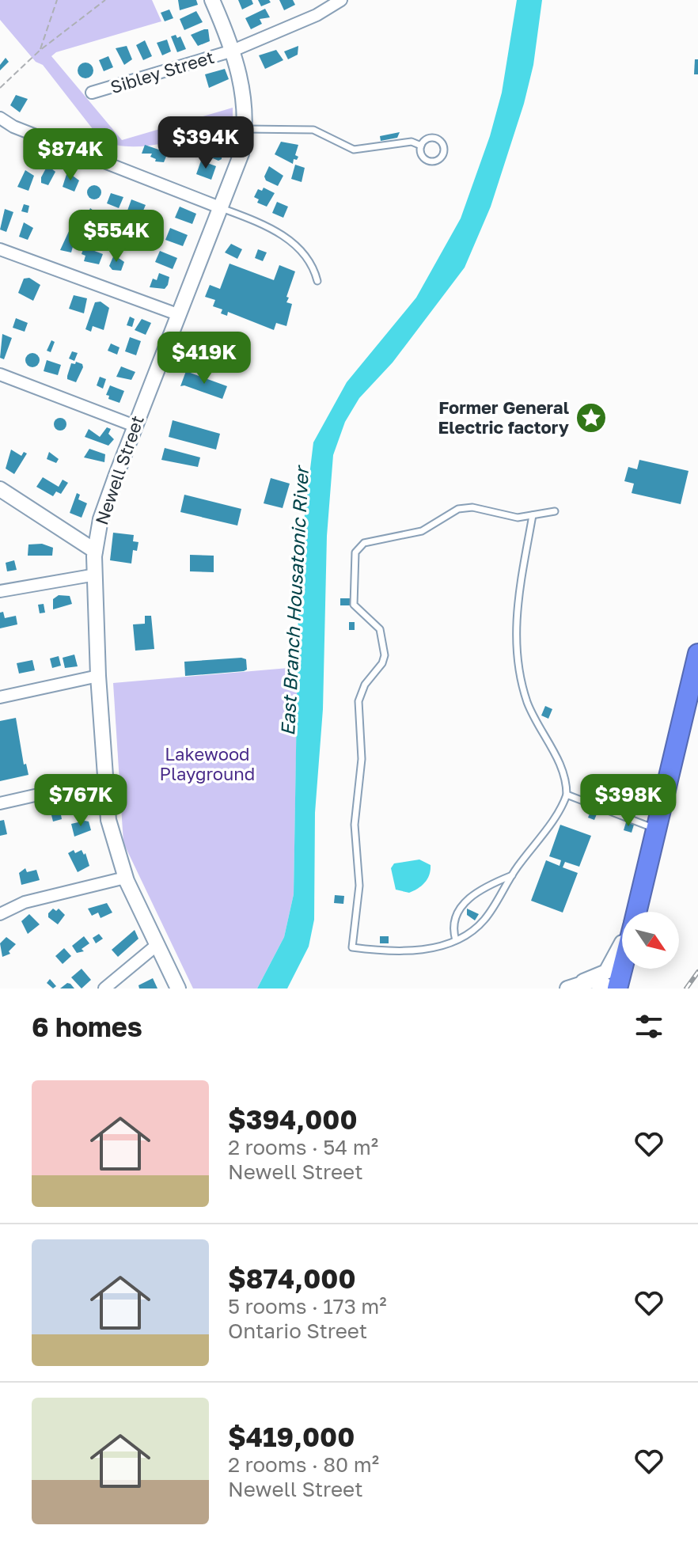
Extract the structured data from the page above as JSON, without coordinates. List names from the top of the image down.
{
  "streets": {
    "street": ["Sibley Street", "Newell Street"]
  },
  "crossings": [
    ["Sibley Street", "Newell Street"]
  ],
  "water": ["East Branch Housatonic River"],
  "parks": ["Lakewood Playground"],
  "places": {
    "place": ["Former General Electric factory"]
  },
  "north": "bottom right",
  "page": {
    "price": [
      "$394K",
      "$874K",
      "$554K",
      "$419K",
      "$767K",
      "$398K"
    ],
    "heading": "6 homes",
    "list": [
      {
        "name": "$394,000",
        "note": "2 rooms · 54 m² · Newell Street"
      },
      {
        "name": "$874,000",
        "note": "5 rooms · 173 m² · Ontario Street"
      },
      {
        "name": "$419,000",
        "note": "2 rooms · 80 m² · Newell Street"
      }
    ]
  }
}
